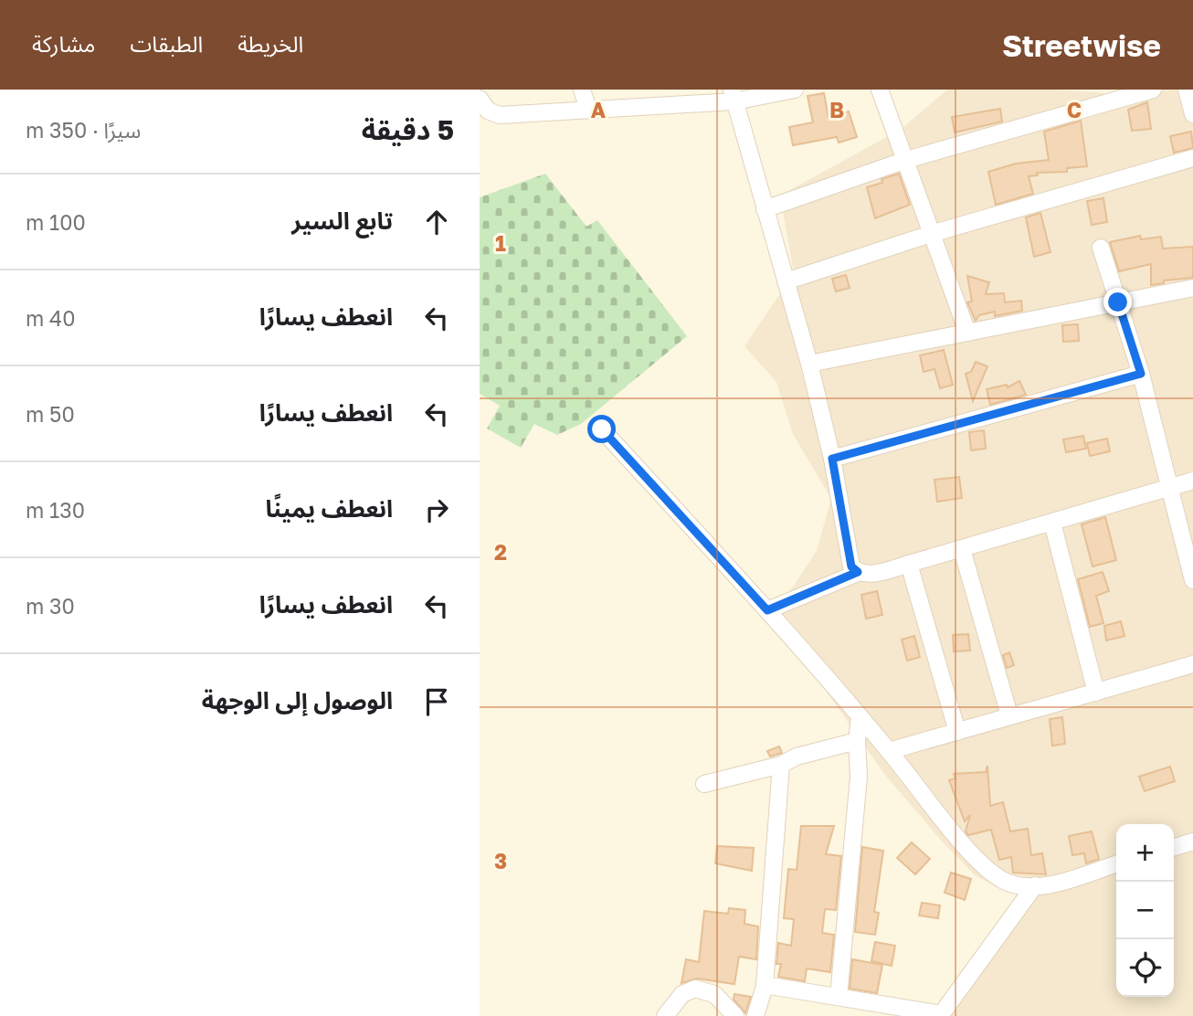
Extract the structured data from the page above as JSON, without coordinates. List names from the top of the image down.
{
  "page": {
    "header": "Streetwise",
    "nav": ["الخريطة", "الطبقات", "مشاركة"],
    "heading": ["5 دقيقة", "سيرًا · 350 m"],
    "list": [
      ["تابع السير", "100 m"],
      ["انعطف يسارًا", "40 m"],
      ["انعطف يسارًا", "50 m"],
      ["انعطف يمينًا", "130 m"],
      ["انعطف يسارًا", "30 m"],
      "الوصول إلى الوجهة"
    ],
    "map_buttons": ["+", "−"]
  },
  "grid": {
    "columns": ["A", "B", "C"],
    "rows": ["1", "2", "3"]
  }
}
